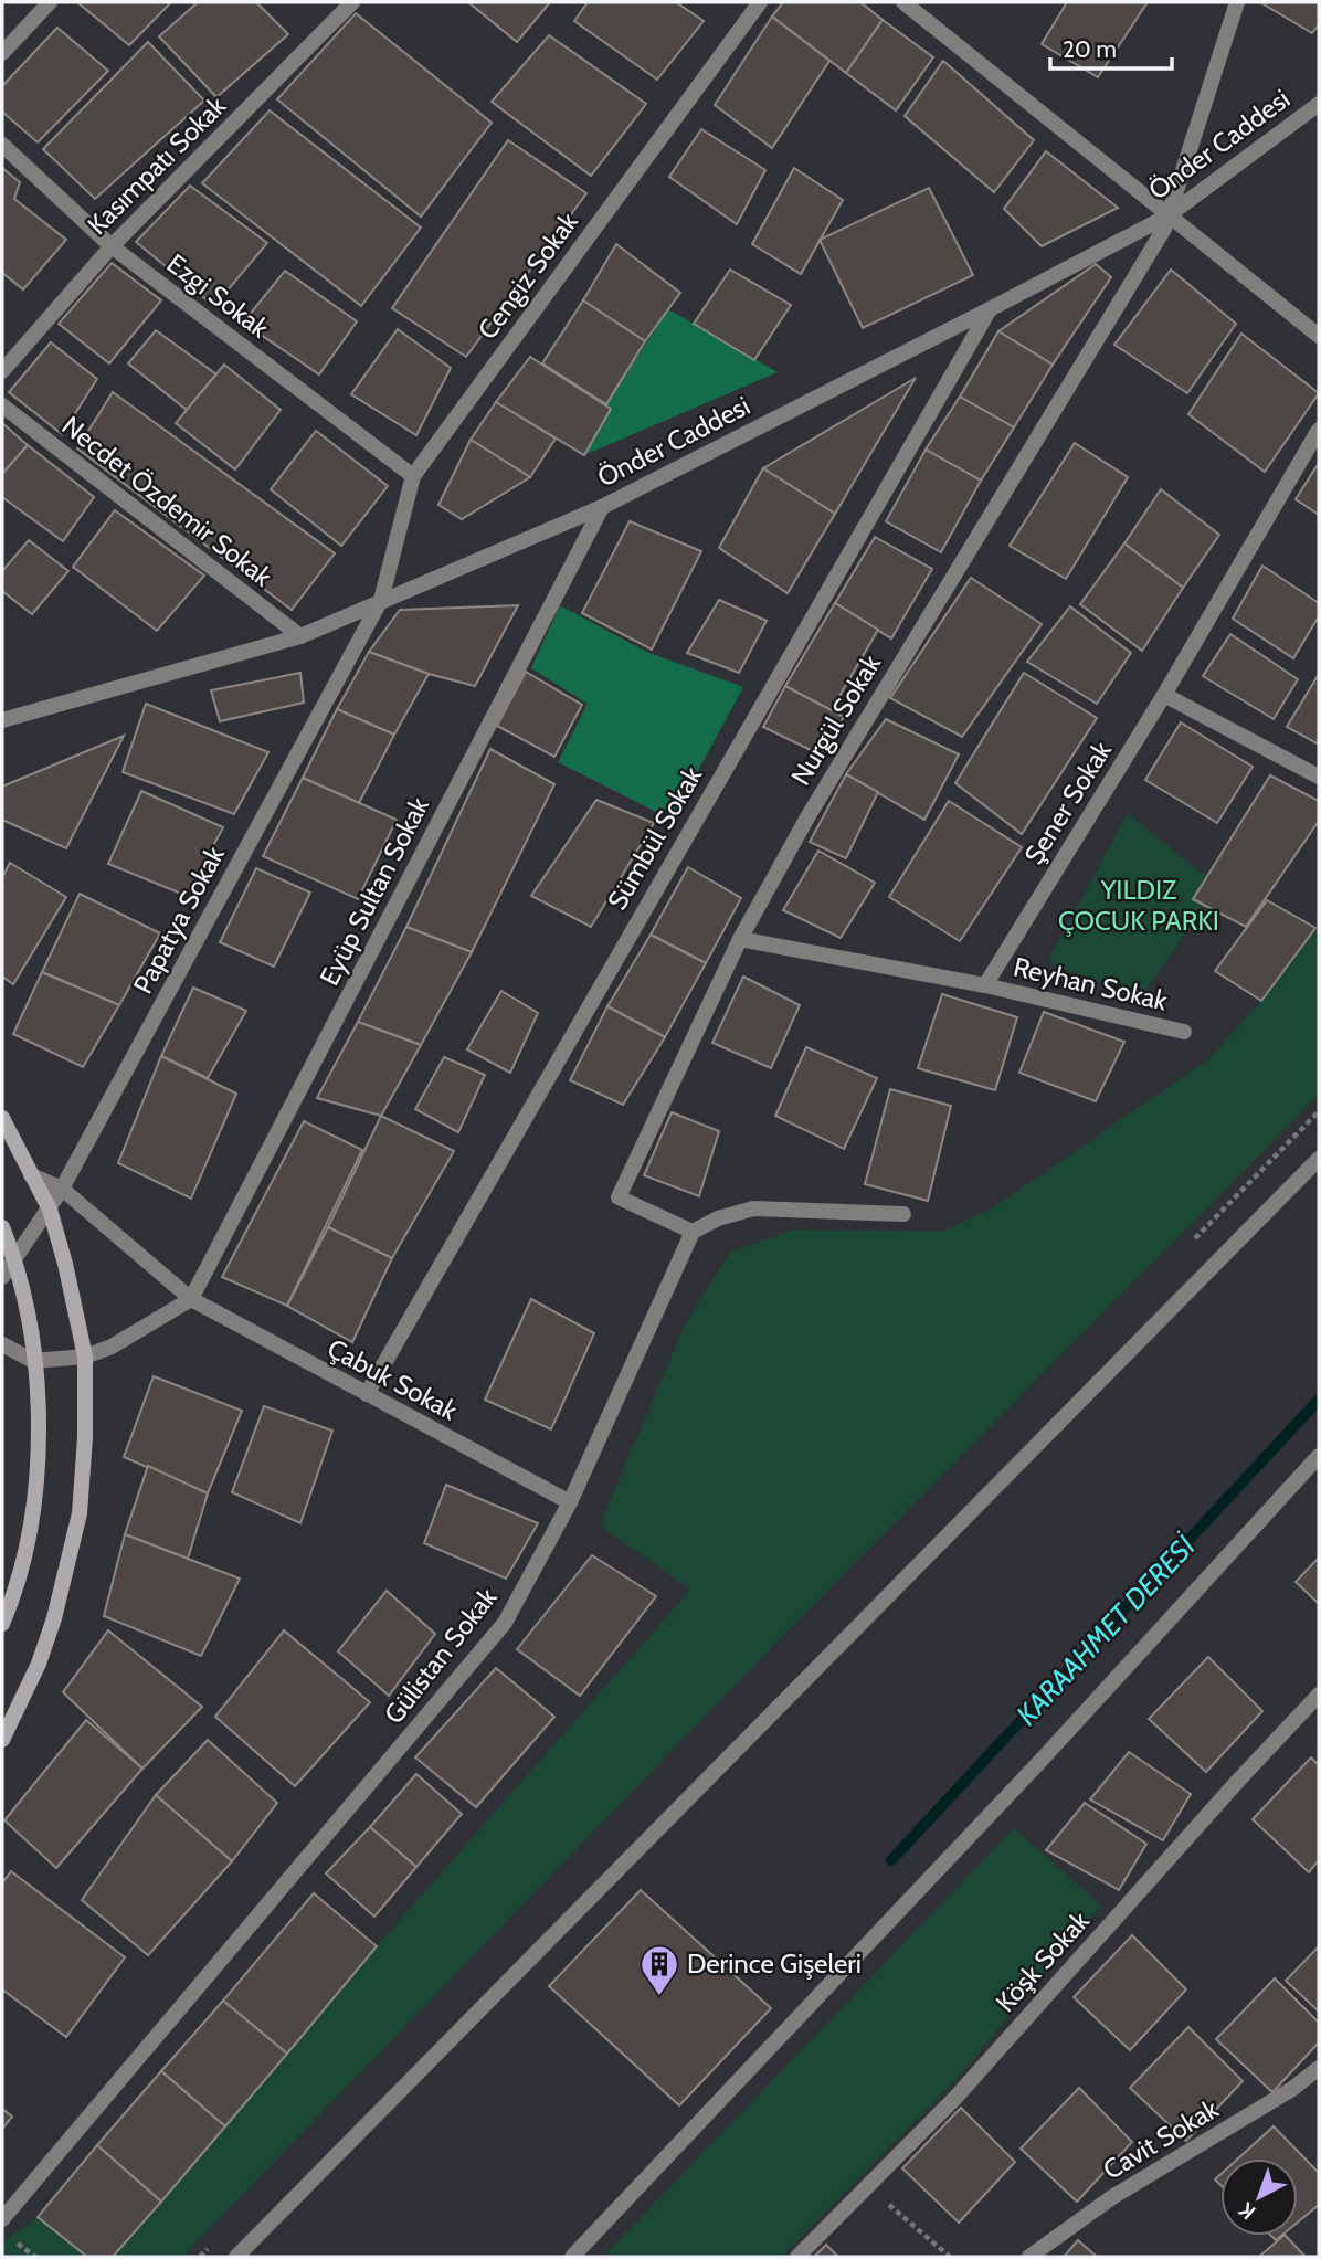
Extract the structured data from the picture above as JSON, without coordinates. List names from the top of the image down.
{
  "streets": {
    "street": [
      "Önder Caddesi",
      "Kasımpatı Sokak",
      "Cengiz Sokak",
      "Ezgi Sokak",
      "Necdet Özdemir Sokak",
      "Nurgül Sokak",
      "Şener Sokak",
      "Sümbül Sokak",
      "Eyüp Sultan Sokak",
      "Papatya Sokak",
      "Reyhan Sokak",
      "Çabuk Sokak",
      "Gülistan Sokak",
      "Köşk Sokak",
      "Cavit Sokak"
    ]
  },
  "crossings": [
    ["Önder Caddesi", "Cengiz Sokak"],
    ["Önder Caddesi", "Necdet Özdemir Sokak"],
    ["Önder Caddesi", "Nurgül Sokak"],
    ["Önder Caddesi", "Sümbül Sokak"],
    ["Önder Caddesi", "Eyüp Sultan Sokak"],
    ["Önder Caddesi", "Papatya Sokak"],
    ["Kasımpatı Sokak", "Ezgi Sokak"],
    ["Cengiz Sokak", "Ezgi Sokak"],
    ["Cengiz Sokak", "Papatya Sokak"],
    ["Nurgül Sokak", "Gülistan Sokak"],
    ["Şener Sokak", "Reyhan Sokak"],
    ["Sümbül Sokak", "Çabuk Sokak"],
    ["Eyüp Sultan Sokak", "Çabuk Sokak"],
    ["Papatya Sokak", "Çabuk Sokak"],
    ["Çabuk Sokak", "Gülistan Sokak"]
  ],
  "water": ["KARAAHMET DERESİ"],
  "parks": ["YILDIZ ÇOCUK PARKI"],
  "places": {
    "building": ["Derince Gişeleri"]
  },
  "scale_bar": "20 m",
  "north": "bottom left"
}
